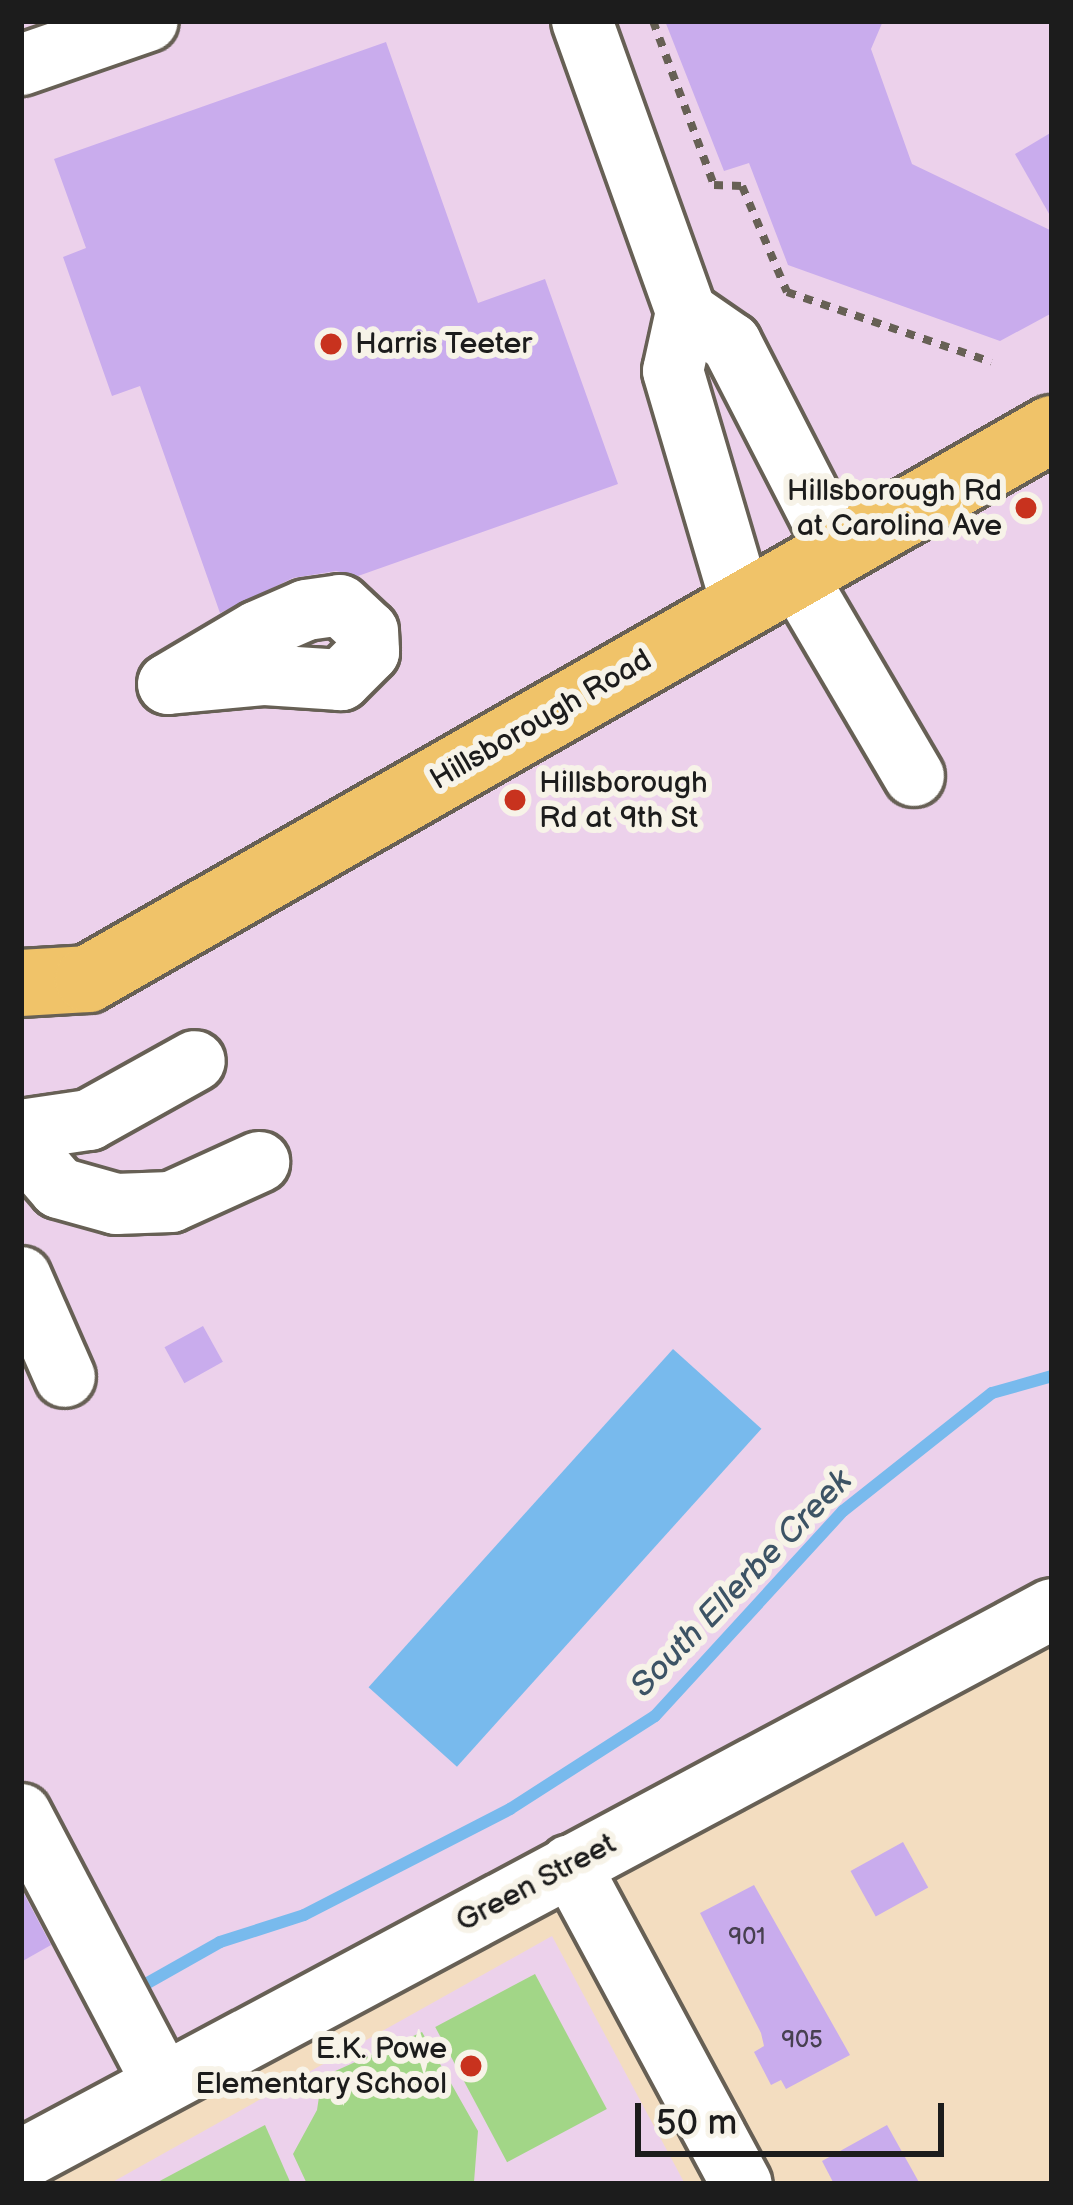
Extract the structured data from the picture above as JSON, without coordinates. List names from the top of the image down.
{
  "streets": {
    "main road": ["Hillsborough Road"],
    "street": ["Green Street"]
  },
  "water": ["South Ellerbe Creek"],
  "places": [
    "Harris Teeter",
    "Hillsborough Rd at Carolina Ave",
    "Hillsborough Rd at 9th St",
    "E.K. Powe Elementary School"
  ],
  "house_numbers": ["901", "905"],
  "scale_bar": "50 m"
}
